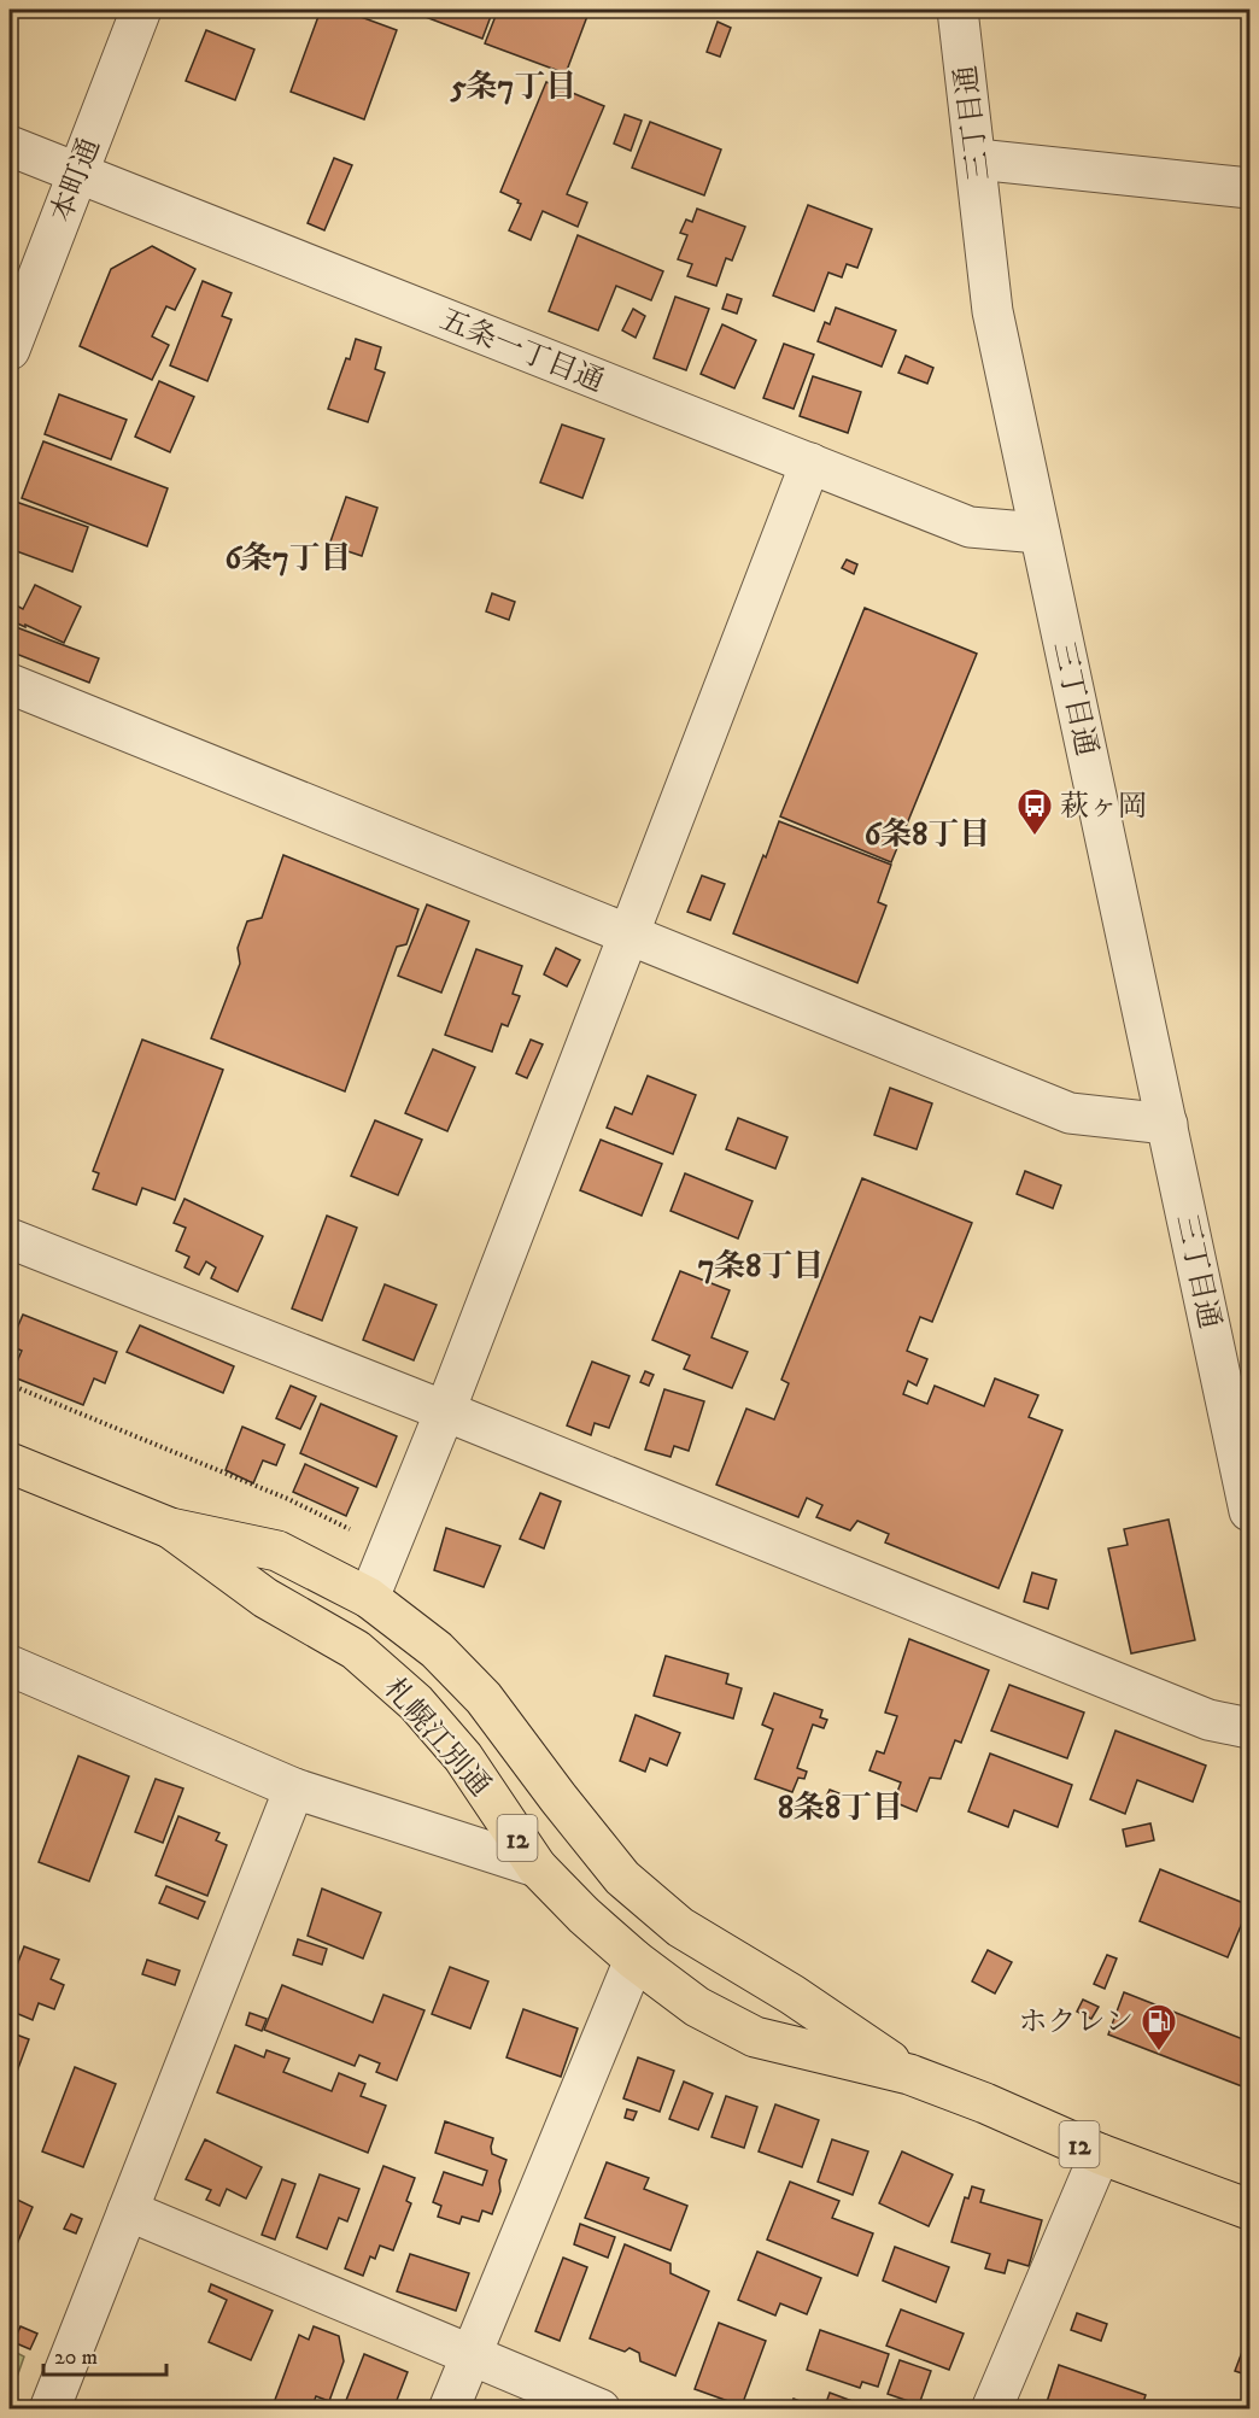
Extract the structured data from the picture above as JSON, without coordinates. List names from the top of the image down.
{
  "streets": {
    "highway": ["札幌江別通", "12"],
    "street": ["三丁目通", "本町通", "五条一丁目通"]
  },
  "crossings": [
    ["三丁目通", "五条一丁目通"],
    ["本町通", "五条一丁目通"]
  ],
  "districts": [
    "5条7丁目",
    "6条7丁目",
    "6条8丁目",
    "7条8丁目",
    "8条8丁目"
  ],
  "places": {
    "bus stop": ["萩ヶ岡"],
    "fuel station": ["ホクレン"]
  },
  "scale_bar": "20 m"
}
